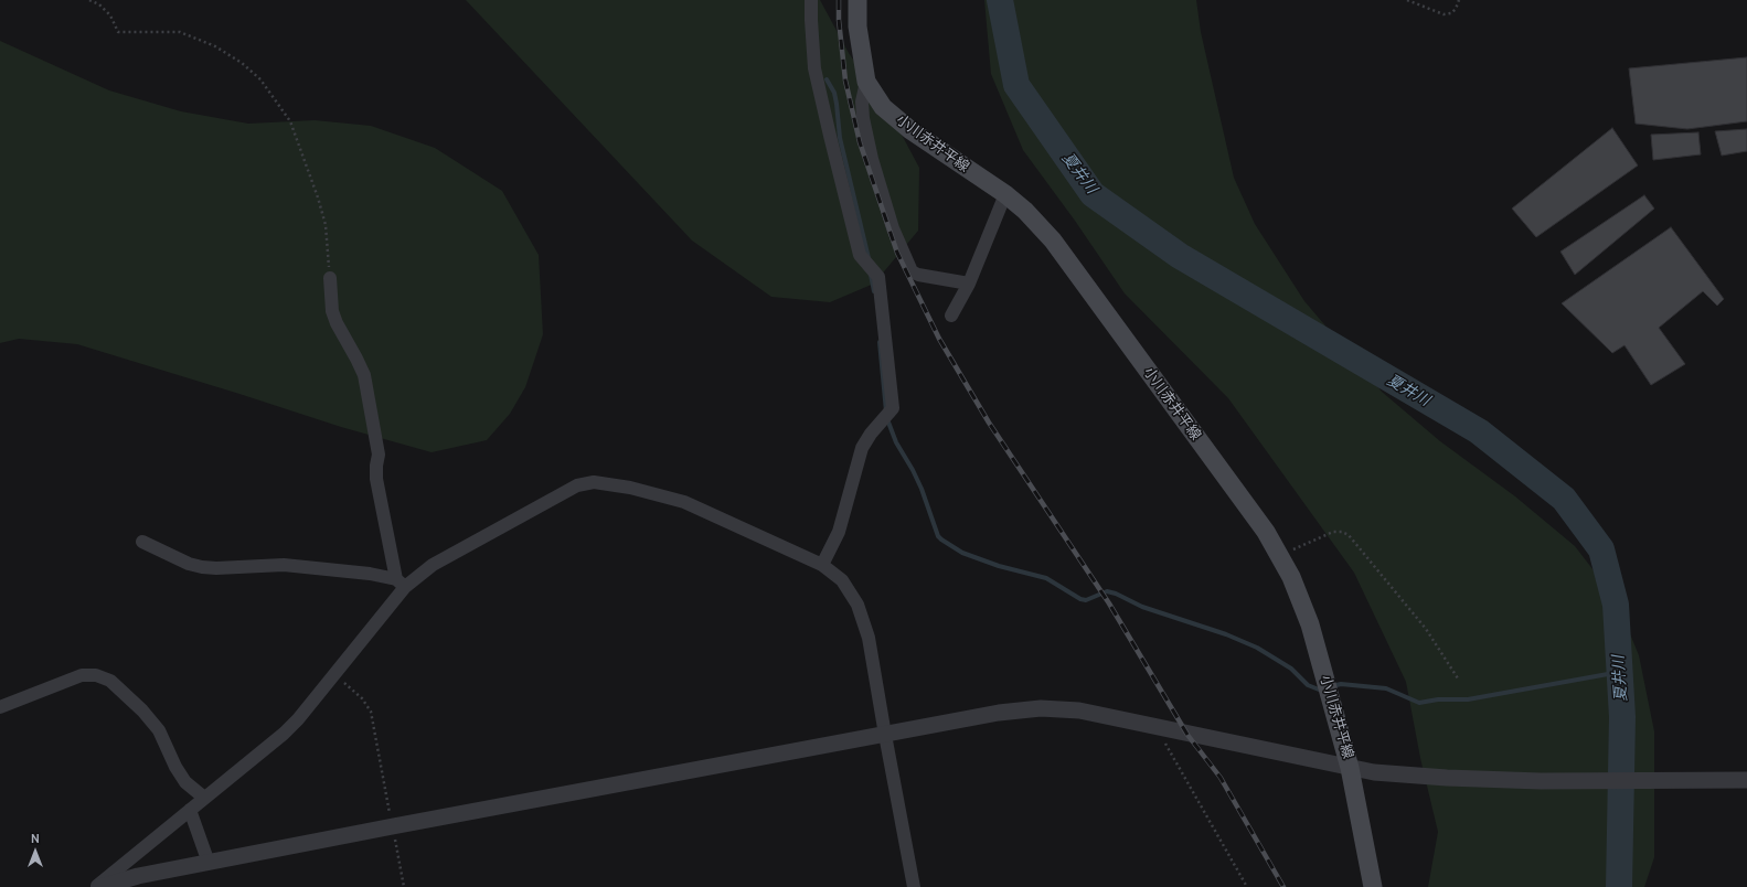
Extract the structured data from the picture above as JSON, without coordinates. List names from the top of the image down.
{
  "streets": {
    "main road": ["小川赤井平線"]
  },
  "water": ["夏井川"],
  "north": "top"
}
